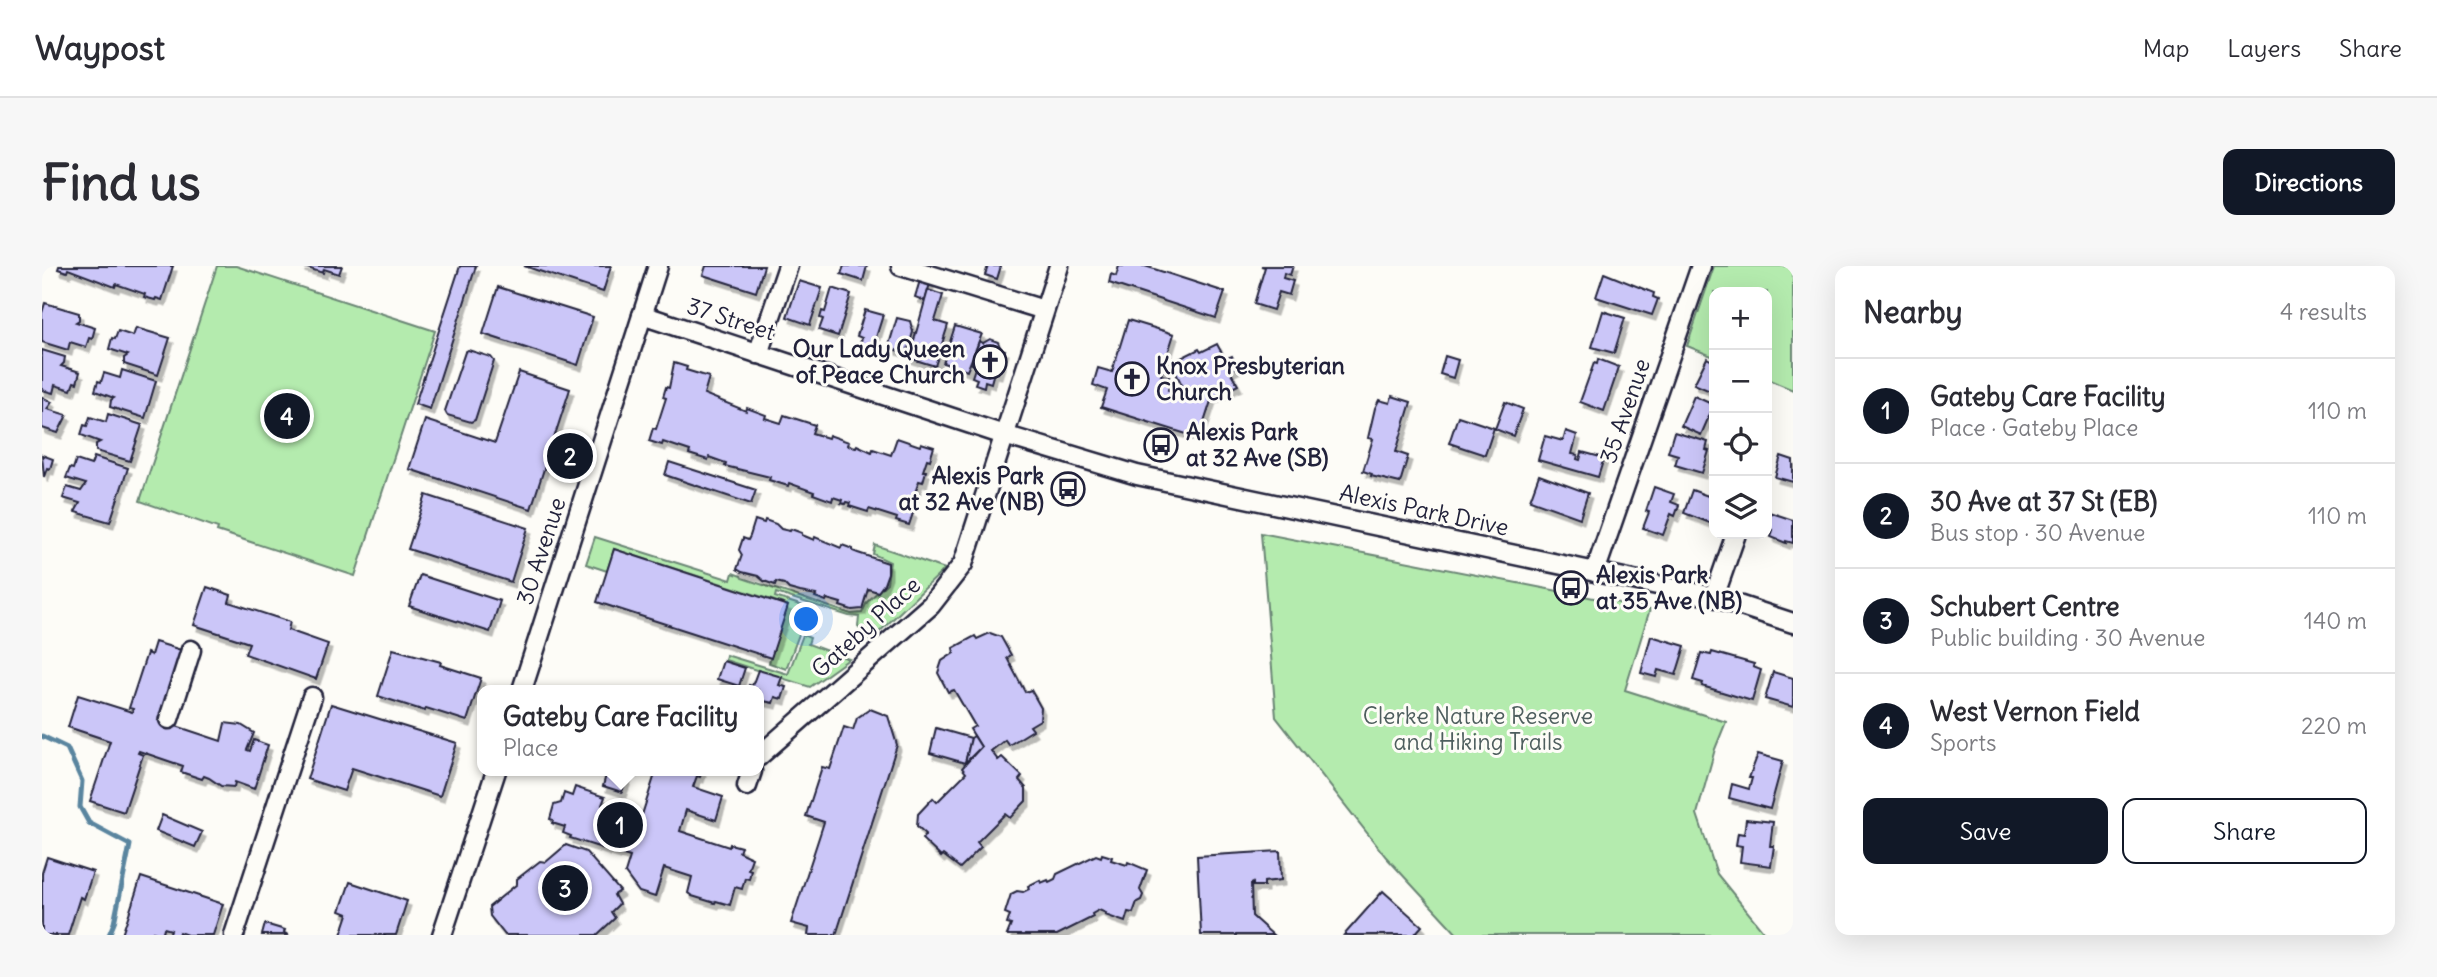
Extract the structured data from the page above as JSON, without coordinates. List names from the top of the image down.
{
  "streets": {
    "street": [
      "37 Street",
      "35 Avenue",
      "Alexis Park Drive",
      "30 Avenue",
      "Gateby Place"
    ]
  },
  "crossings": [
    ["37 Street", "Alexis Park Drive"],
    ["37 Street", "30 Avenue"],
    ["37 Street", "Gateby Place"],
    ["35 Avenue", "Alexis Park Drive"],
    ["Alexis Park Drive", "Gateby Place"]
  ],
  "parks": ["Clerke Nature Reserve and Hiking Trails"],
  "places": {
    "church": ["Our Lady Queen of Peace Church", "Knox Presbyterian Church"],
    "bus stop": ["Alexis Park at 32 Ave (SB)", "Alexis Park at 32 Ave (NB)", "Alexis Park at 35 Ave (NB)"]
  },
  "page": {
    "header": "Waypost",
    "nav": ["Map", "Layers", "Share"],
    "buttons": [
      "Directions",
      ["Save", "Share"]
    ],
    "title": "Find us",
    "heading": ["Nearby", "4 results"],
    "map_buttons": ["+", "−"],
    "list": [
      {
        "mark": "1",
        "name": "Gateby Care Facility",
        "note": "Place · Gateby Place",
        "value": "110 m"
      },
      {
        "mark": "2",
        "name": "30 Ave at 37 St (EB)",
        "note": "Bus stop · 30 Avenue",
        "value": "110 m"
      },
      {
        "mark": "3",
        "name": "Schubert Centre",
        "note": "Public building · 30 Avenue",
        "value": "140 m"
      },
      {
        "mark": "4",
        "name": "West Vernon Field",
        "note": "Sports",
        "value": "220 m"
      }
    ],
    "pins": [
      "4",
      "2",
      "1",
      "3"
    ],
    "popup": ["Gateby Care Facility", "Place"]
  }
}
